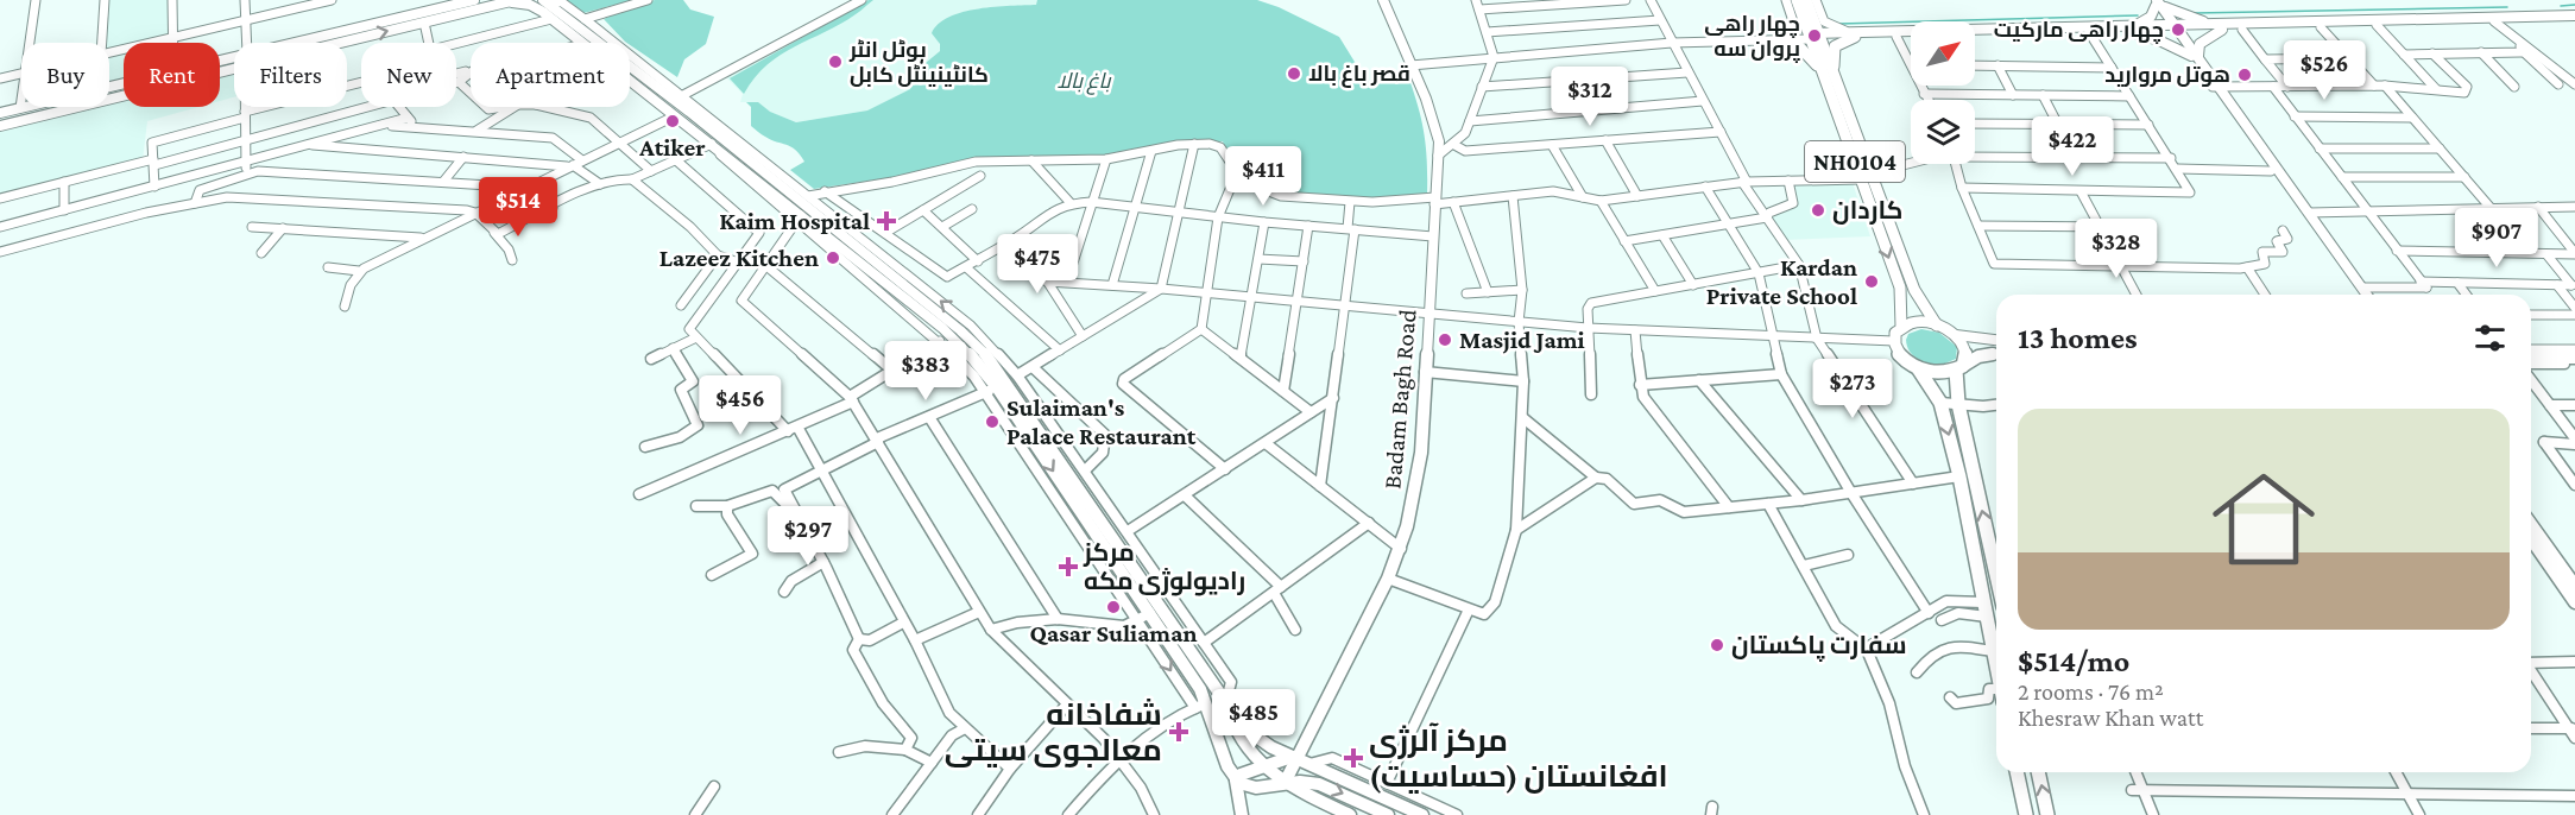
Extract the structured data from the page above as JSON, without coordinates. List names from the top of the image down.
{
  "streets": {
    "highway": ["NH0104"],
    "main road": ["Badam Bagh Road"]
  },
  "parks": ["باغ بالا"],
  "places": {
    "other": [
      "چهار راهی مارکیت",
      "چهار راهی پروان سه",
      "ہوٹل انٹر کانٹینینٹل کابل",
      "قصر باغ بالا",
      "هوتل مروارید",
      "Atiker",
      "کاردان",
      "Lazeez Kitchen",
      "Kardan Private School",
      "Masjid Jami",
      "Sulaiman's Palace Restaurant",
      "Qasar Suliaman",
      "سفارت پاکستان"
    ],
    "health": [
      "Kaim Hospital",
      "مرکز رادیولوژی مکه",
      "شفاخانه معالجوی سیتی",
      "مرکز آلرژی (حساسیت) افغانستان"
    ]
  },
  "north": "top right",
  "page": {
    "price": [
      "$526",
      "$312",
      "$422",
      "$411",
      "$514",
      "$907",
      "$328",
      "$475",
      "$383",
      "$273",
      "$456",
      "$297",
      "$485"
    ],
    "chip": [
      "Buy",
      "Rent",
      "Filters",
      "New",
      "Apartment"
    ],
    "heading": "13 homes",
    "list": [
      {
        "name": "$514/mo",
        "note": "2 rooms · 76 m² · Khesraw Khan watt"
      }
    ]
  }
}
